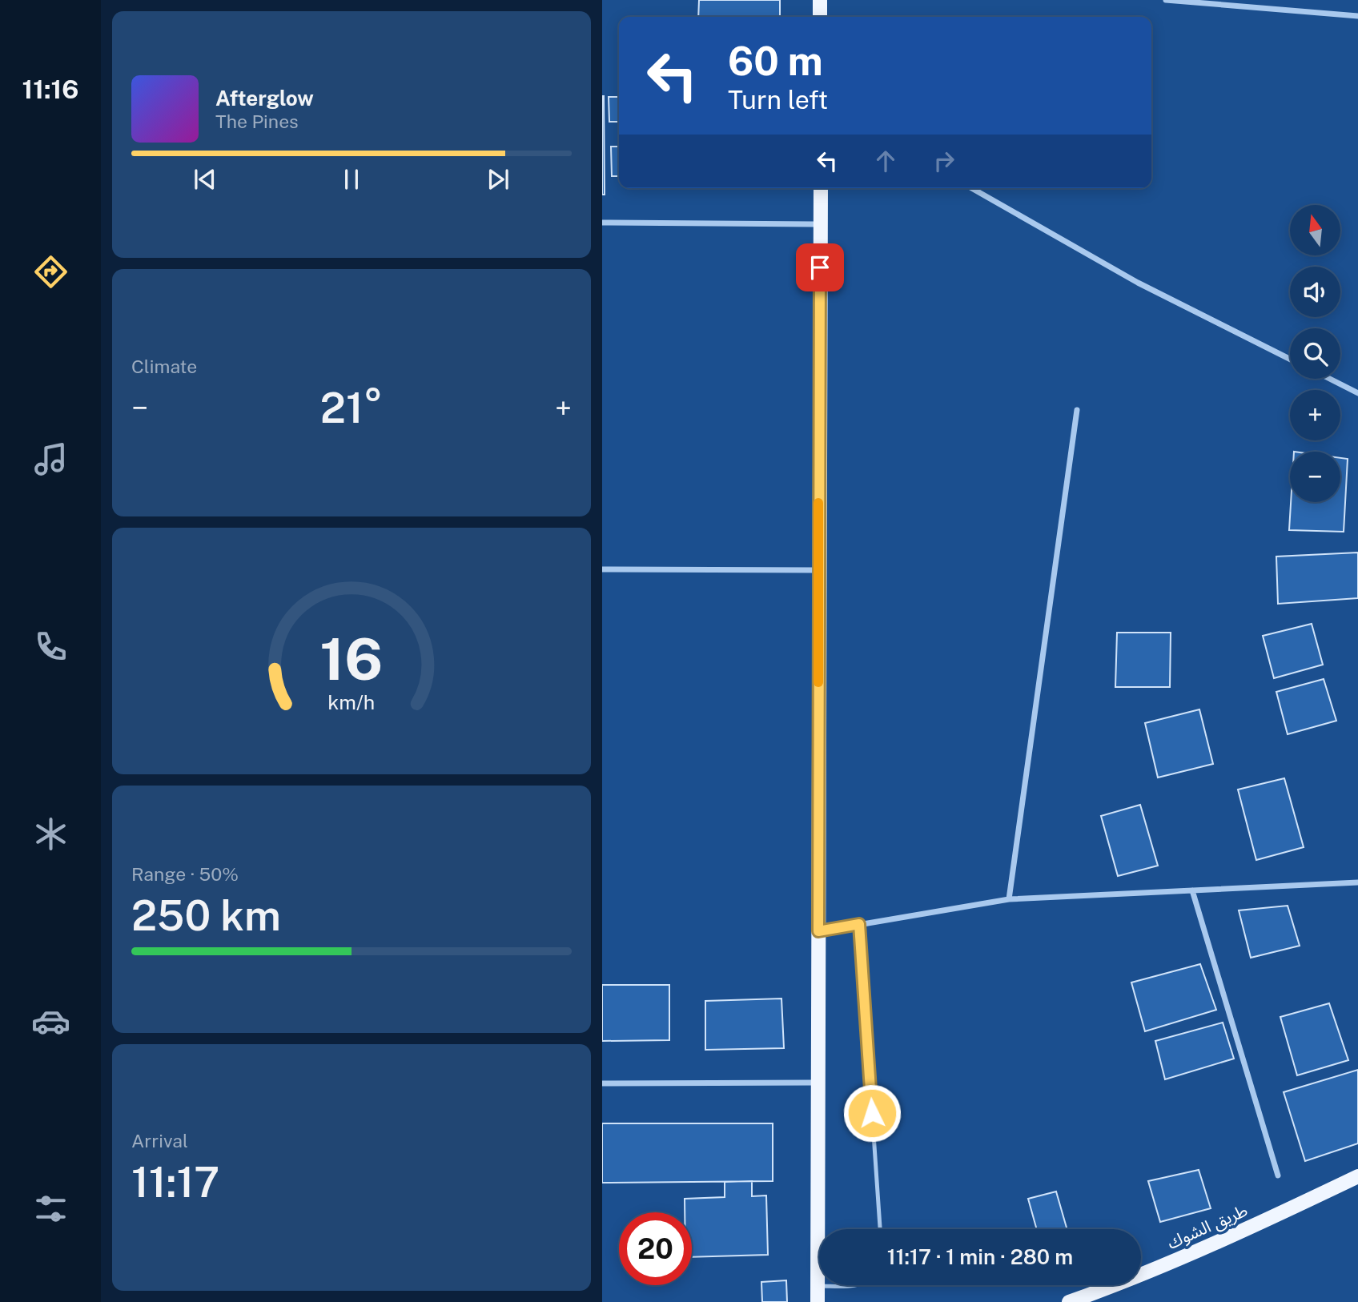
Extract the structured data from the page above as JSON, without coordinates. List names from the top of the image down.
{
  "streets": {
    "main road": ["طريق الشوك"]
  },
  "north": "top",
  "page": {
    "tabs": "11:16",
    "turn": ["60 m", "Turn left"],
    "song": ["Afterglow", "The Pines"],
    "map_buttons": ["+", "−"],
    "tile": [
      "Climate",
      ["Range · 50%", "250 km"],
      ["Arrival", "11:17"]
    ],
    "heat": ["−", "21°", "+"],
    "limit": "20",
    "trip": "11:17 · 1 min · 280 m",
    "gauge": ["16", "km/h"]
  }
}
